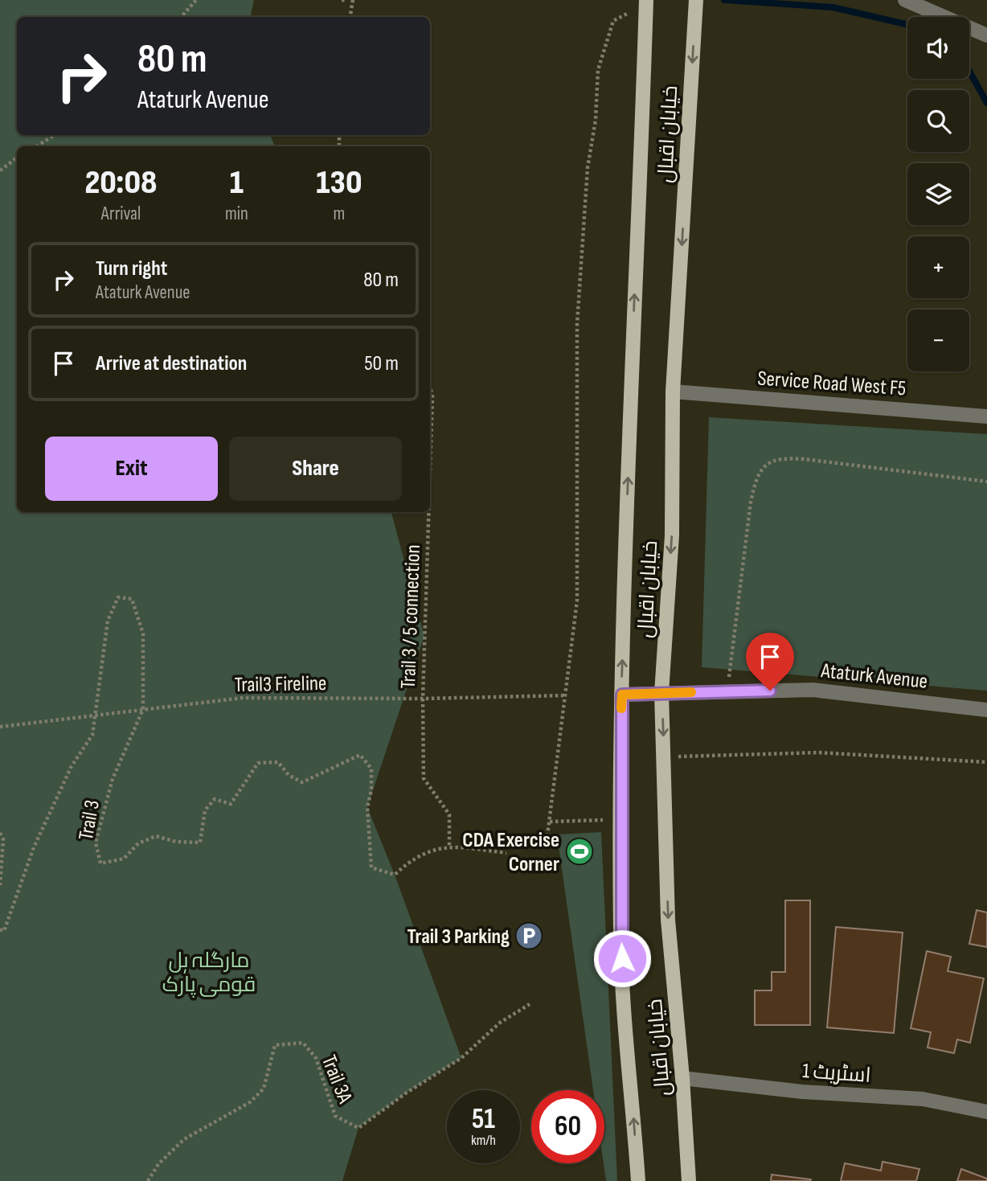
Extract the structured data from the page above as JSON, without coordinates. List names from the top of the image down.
{
  "streets": {
    "main road": ["خیابان اقبال"],
    "street": ["Service Road West F5", "Ataturk Avenue", "اسٹریٹ 1"],
    "path": [
      "Trail 3 / 5 connection",
      "Trail3 Fireline",
      "Trail 3",
      "Trail 3A"
    ]
  },
  "crossings": [
    ["خیابان اقبال", "Service Road West F5"],
    ["خیابان اقبال", "Ataturk Avenue"],
    ["خیابان اقبال", "اسٹریٹ 1"],
    ["Trail 3 / 5 connection", "Trail3 Fireline"],
    ["Trail 3 / 5 connection", "Trail 3"],
    ["Trail3 Fireline", "Trail 3"]
  ],
  "parks": ["مارگلہ ہل قومی پارک"],
  "places": {
    "sports": ["CDA Exercise Corner"],
    "parking": ["Trail 3 Parking"]
  },
  "page": {
    "map_buttons": ["+", "−"],
    "turn": ["80 m", "Ataturk Avenue"],
    "eta": [
      "20:08",
      "Arrival",
      "1",
      "min",
      "130",
      "m"
    ],
    "list": [
      {
        "name": "Turn right",
        "note": "Ataturk Avenue",
        "value": "80 m"
      },
      {
        "name": "Arrive at destination",
        "value": "50 m"
      }
    ],
    "buttons": ["Exit", "Share"],
    "speed": "51 km/h",
    "limit": "60"
  }
}
